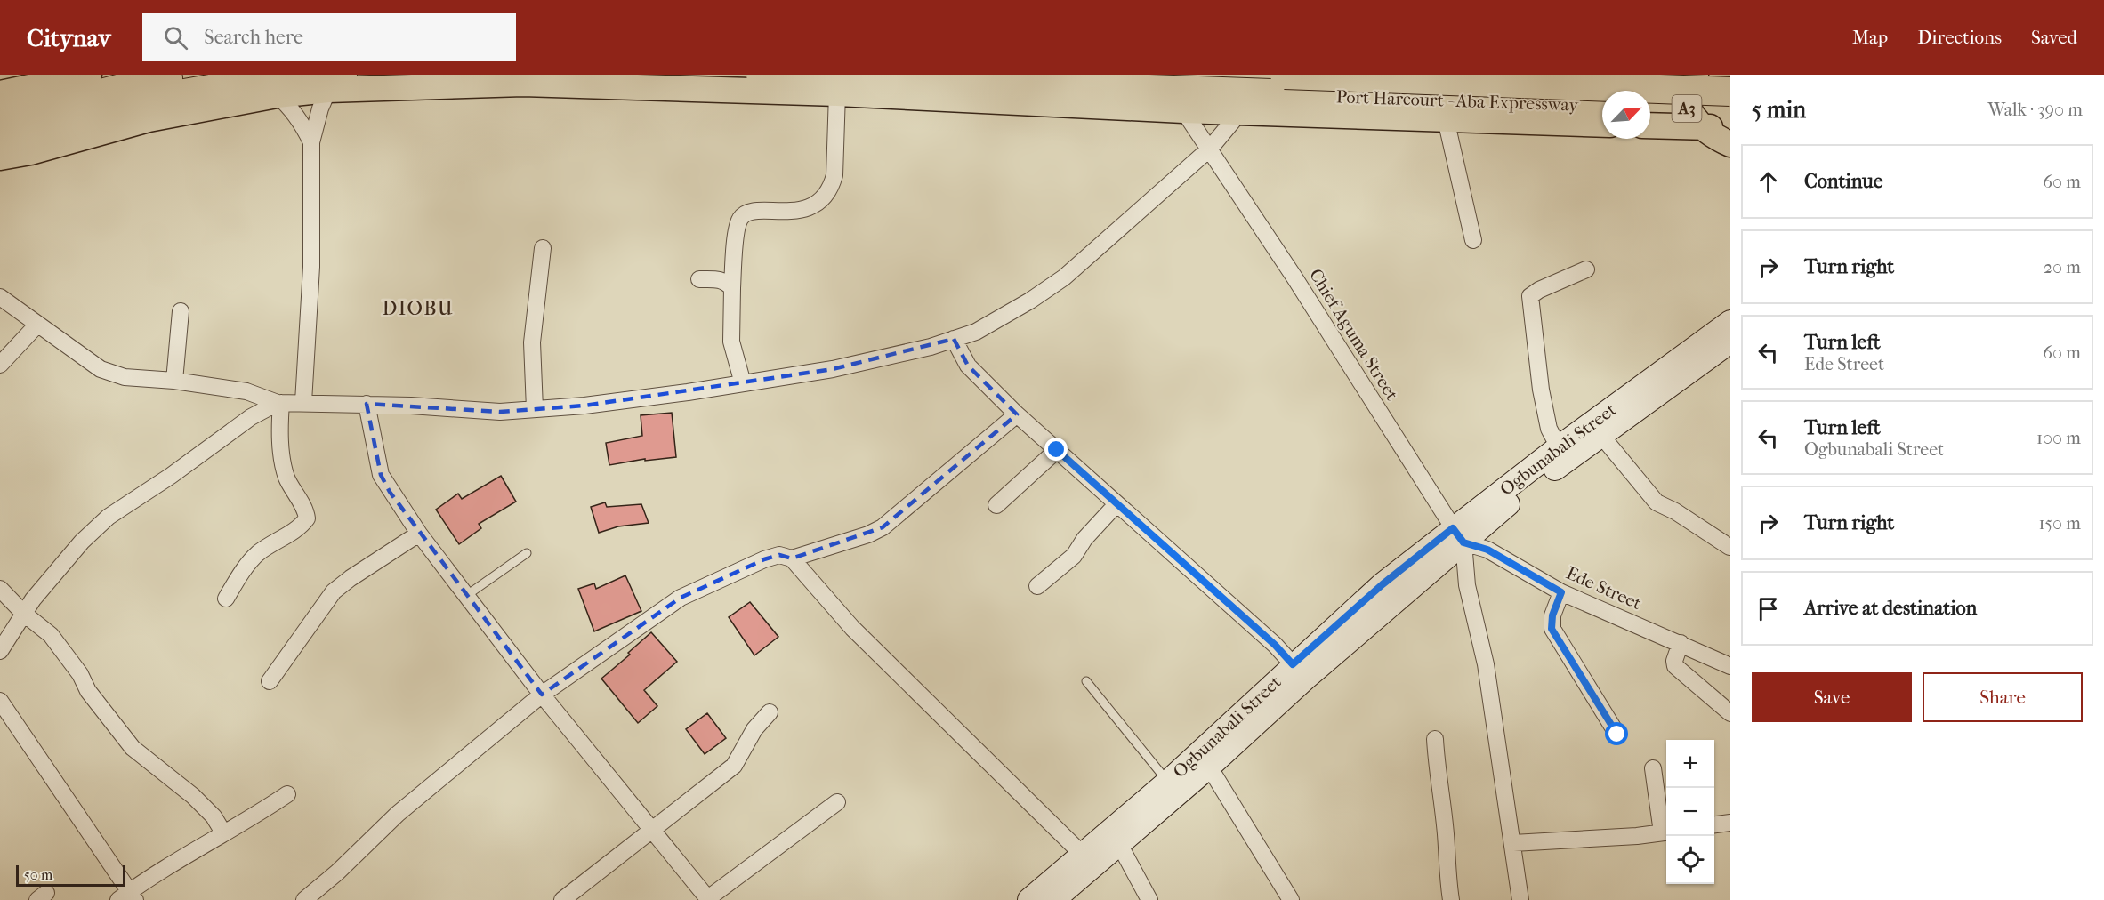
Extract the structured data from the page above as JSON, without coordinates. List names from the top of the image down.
{
  "streets": {
    "highway": ["Port Harcourt - Aba Expressway", "A3"],
    "street": ["Chief Aguma Street", "Ogbunabali Street", "Ede Street"]
  },
  "crossings": [
    ["Chief Aguma Street", "Ogbunabali Street"],
    ["Chief Aguma Street", "Ede Street"],
    ["Ogbunabali Street", "Ede Street"]
  ],
  "districts": ["DIOBU"],
  "scale_bar": "50 m",
  "north": "top right",
  "page": {
    "header": "Citynav",
    "search": "Search here",
    "nav": ["Map", "Directions", "Saved"],
    "heading": ["5 min", "Walk · 390 m"],
    "list": [
      ["Continue", "60 m"],
      ["Turn right", "20 m"],
      ["Turn left", "Ede Street", "60 m"],
      ["Turn left", "Ogbunabali Street", "100 m"],
      ["Turn right", "150 m"],
      "Arrive at destination"
    ],
    "buttons": ["Save", "Share"],
    "map_buttons": ["+", "−"],
    "scale": "50 m"
  }
}
